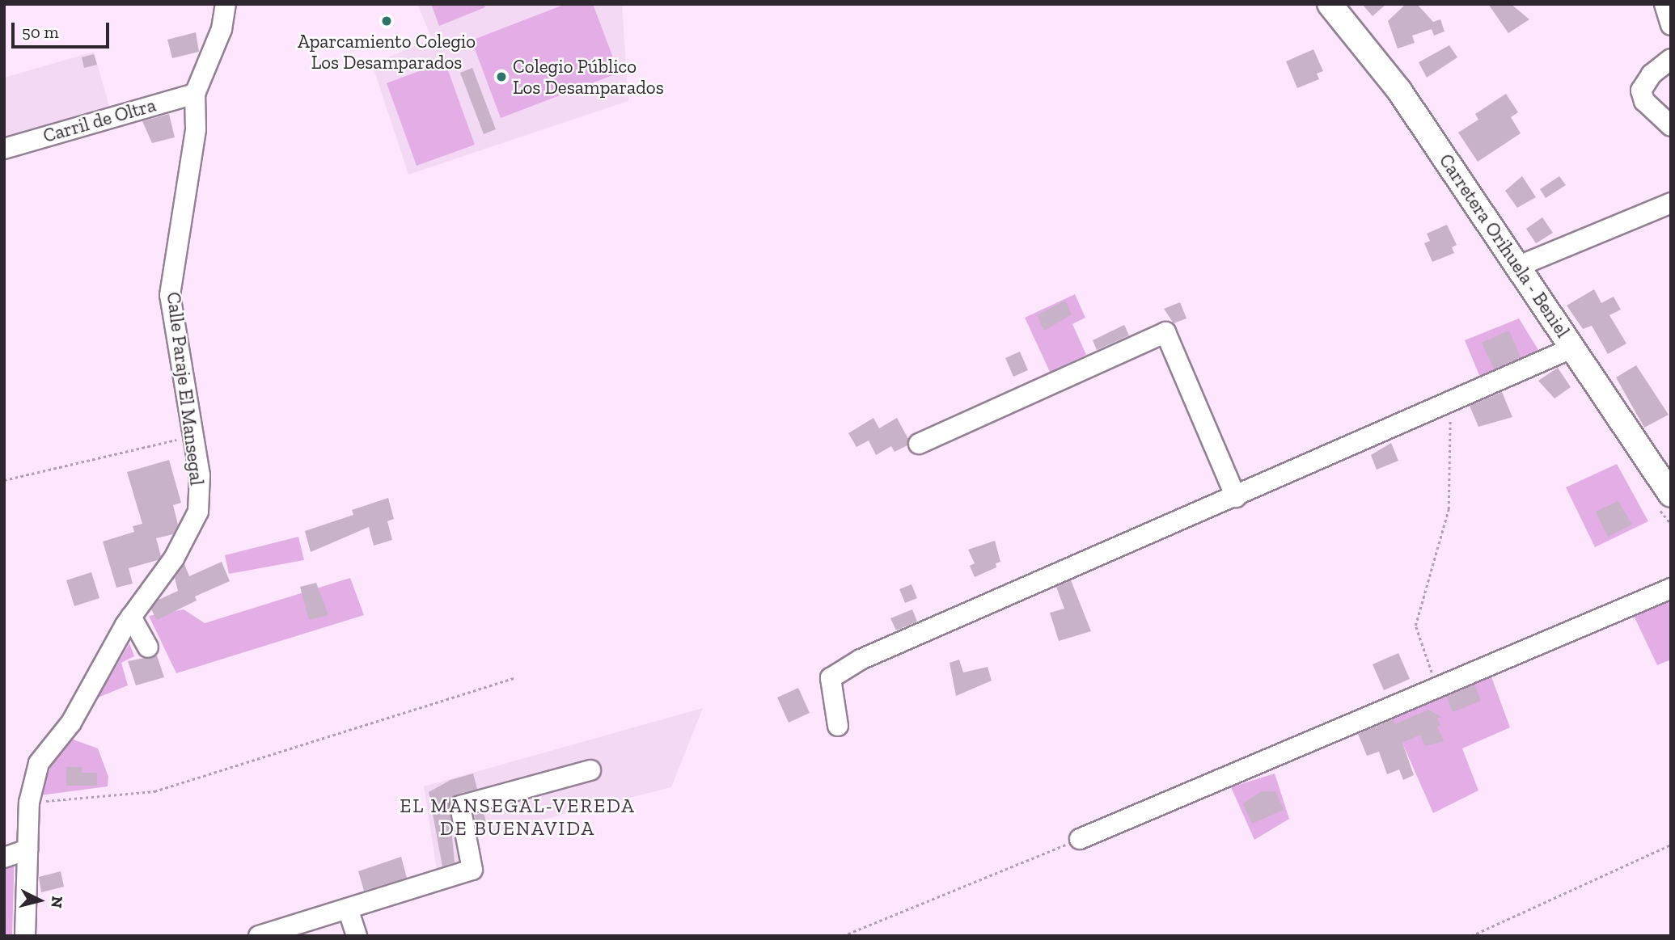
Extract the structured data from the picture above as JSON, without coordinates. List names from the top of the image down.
{
  "streets": {
    "main road": ["Carretera Orihuela - Beniel"],
    "street": ["Carril de Oltra", "Calle Paraje El Mansegal"]
  },
  "crossings": [
    ["Carril de Oltra", "Calle Paraje El Mansegal"]
  ],
  "districts": ["EL MANSEGAL-VEREDA DE BUENAVIDA"],
  "places": ["Aparcamiento Colegio Los Desamparados", "Colegio Público Los Desamparados"],
  "scale_bar": "50 m",
  "north": "right"
}
